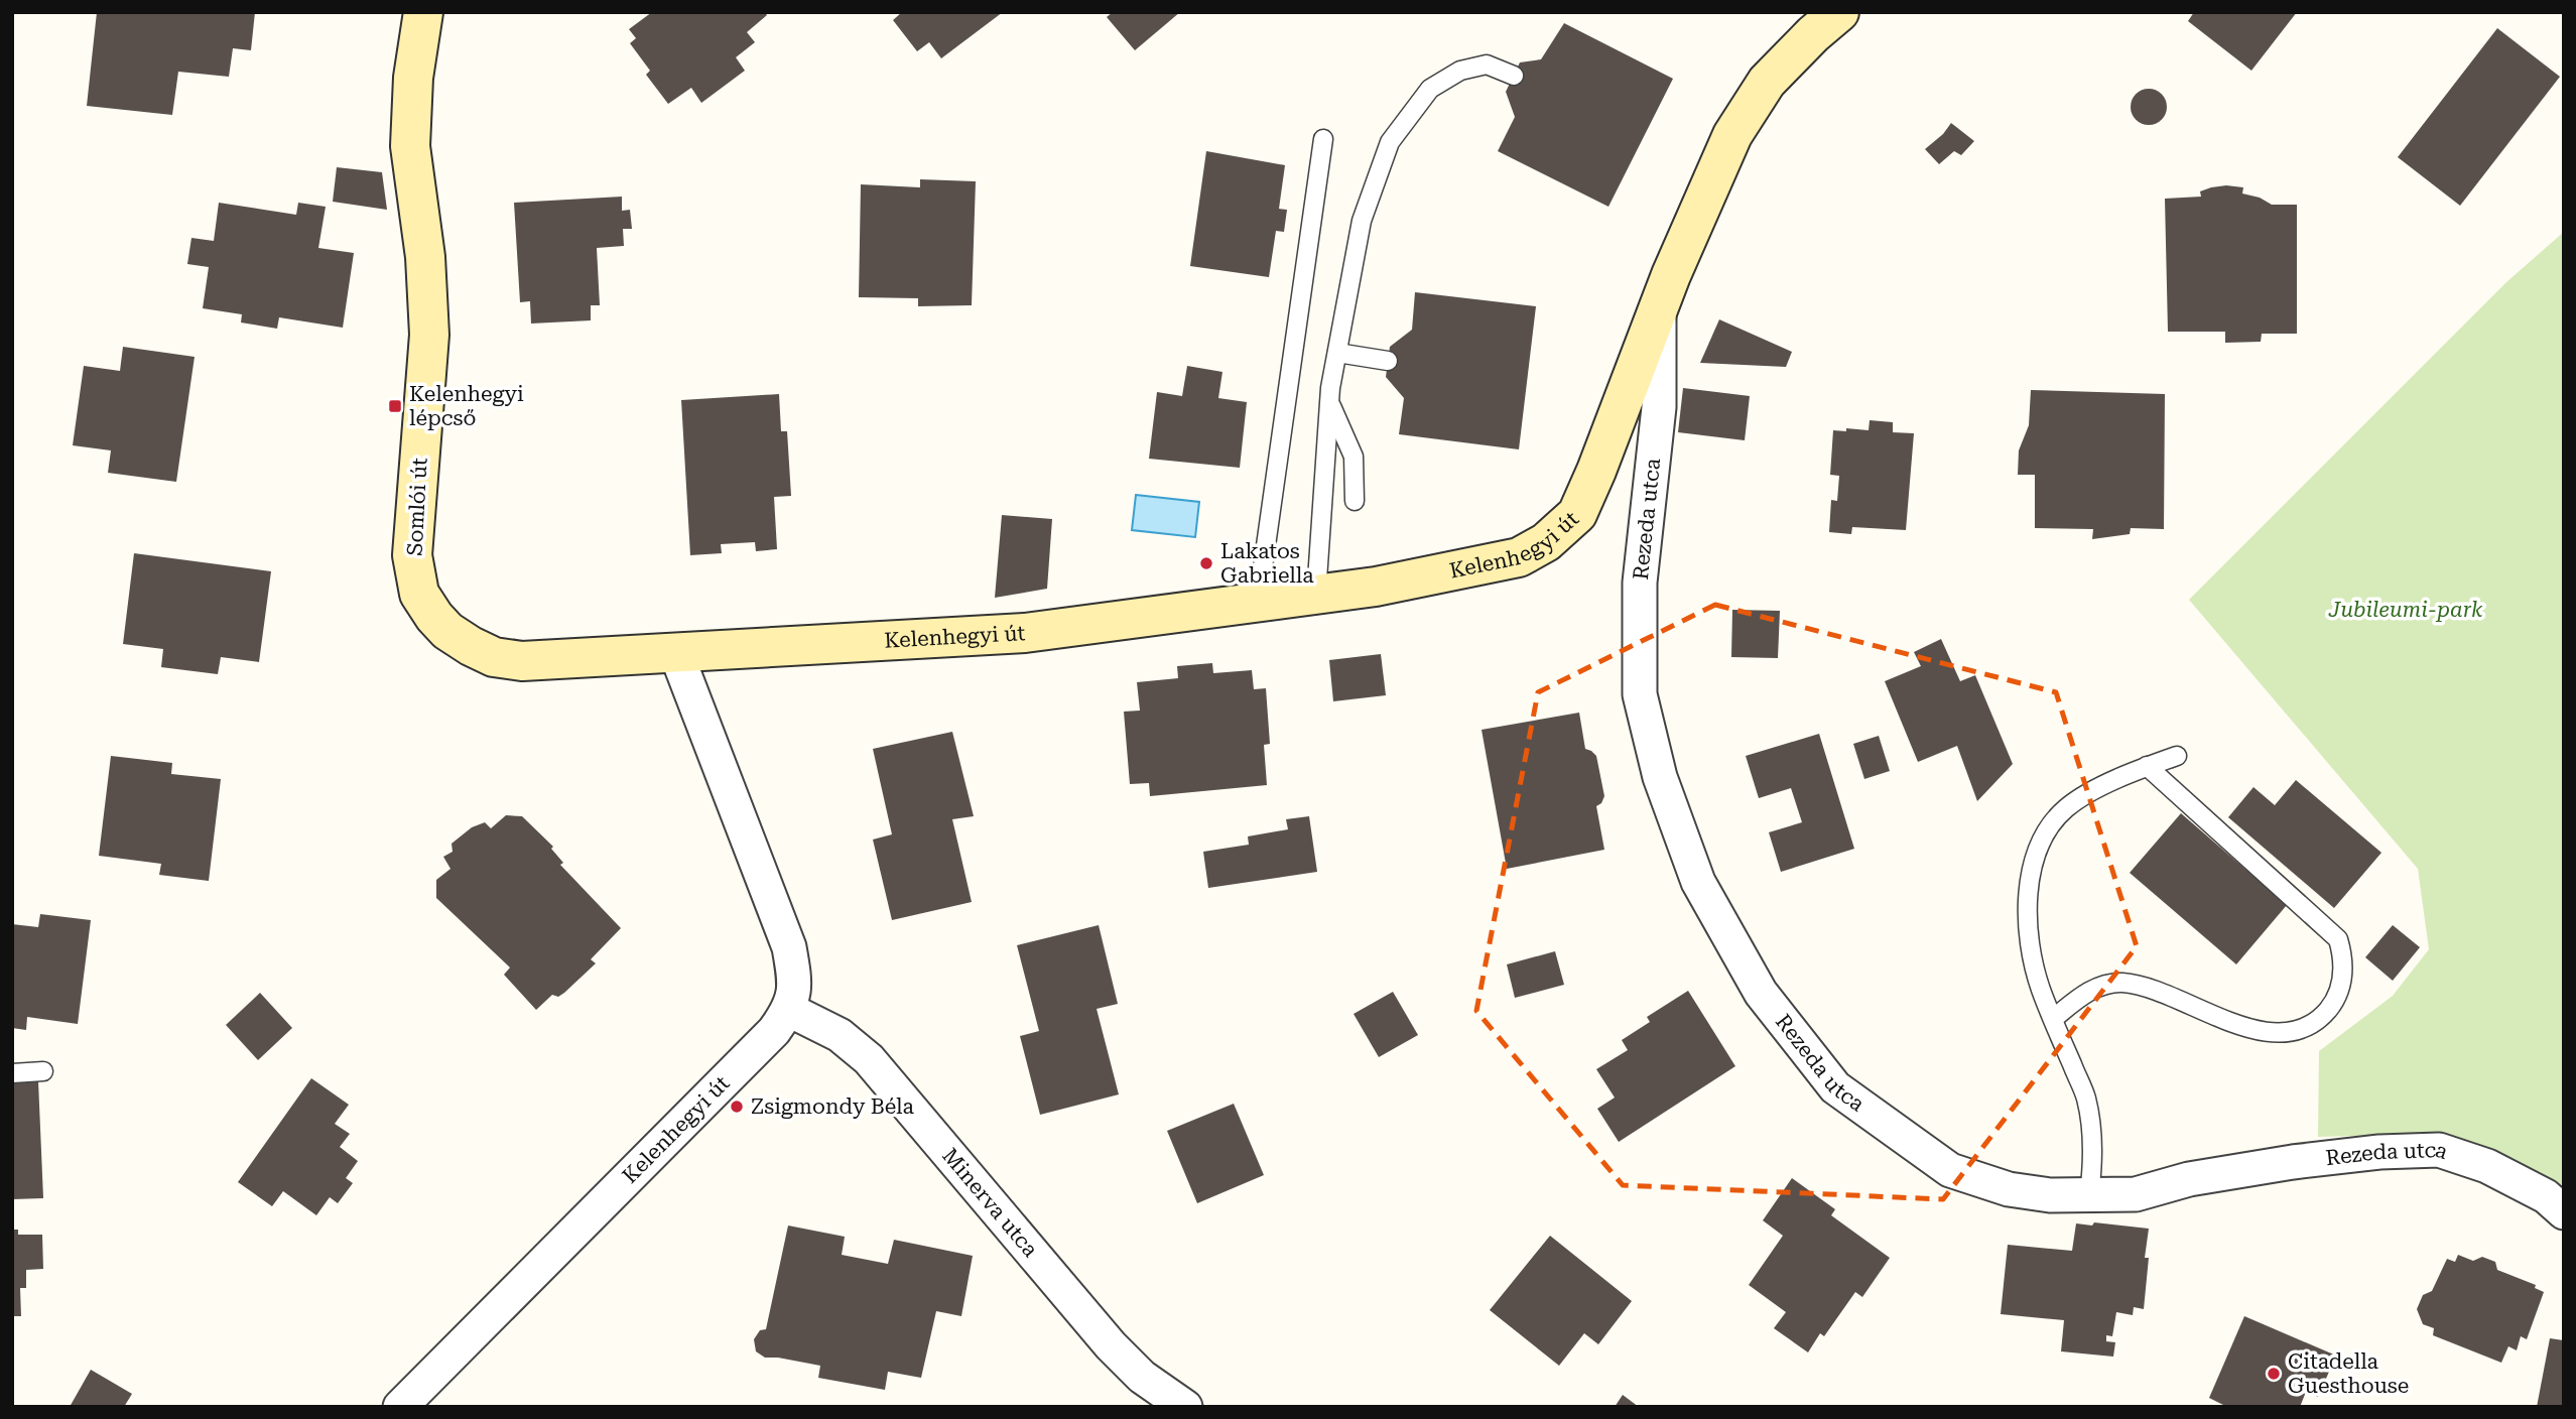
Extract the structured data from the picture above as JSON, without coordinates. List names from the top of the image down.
{
  "streets": {
    "street": [
      "Somlói út",
      "Rezeda utca",
      "Kelenhegyi út",
      "Minerva utca"
    ]
  },
  "crossings": [
    ["Somlói út", "Kelenhegyi út"],
    ["Rezeda utca", "Kelenhegyi út"],
    ["Kelenhegyi út", "Minerva utca"]
  ],
  "parks": ["Jubileumi-park"],
  "places": {
    "transit": ["Kelenhegyi lépcső"],
    "other": ["Lakatos Gabriella", "Zsigmondy Béla", "Citadella Guesthouse"]
  }
}
